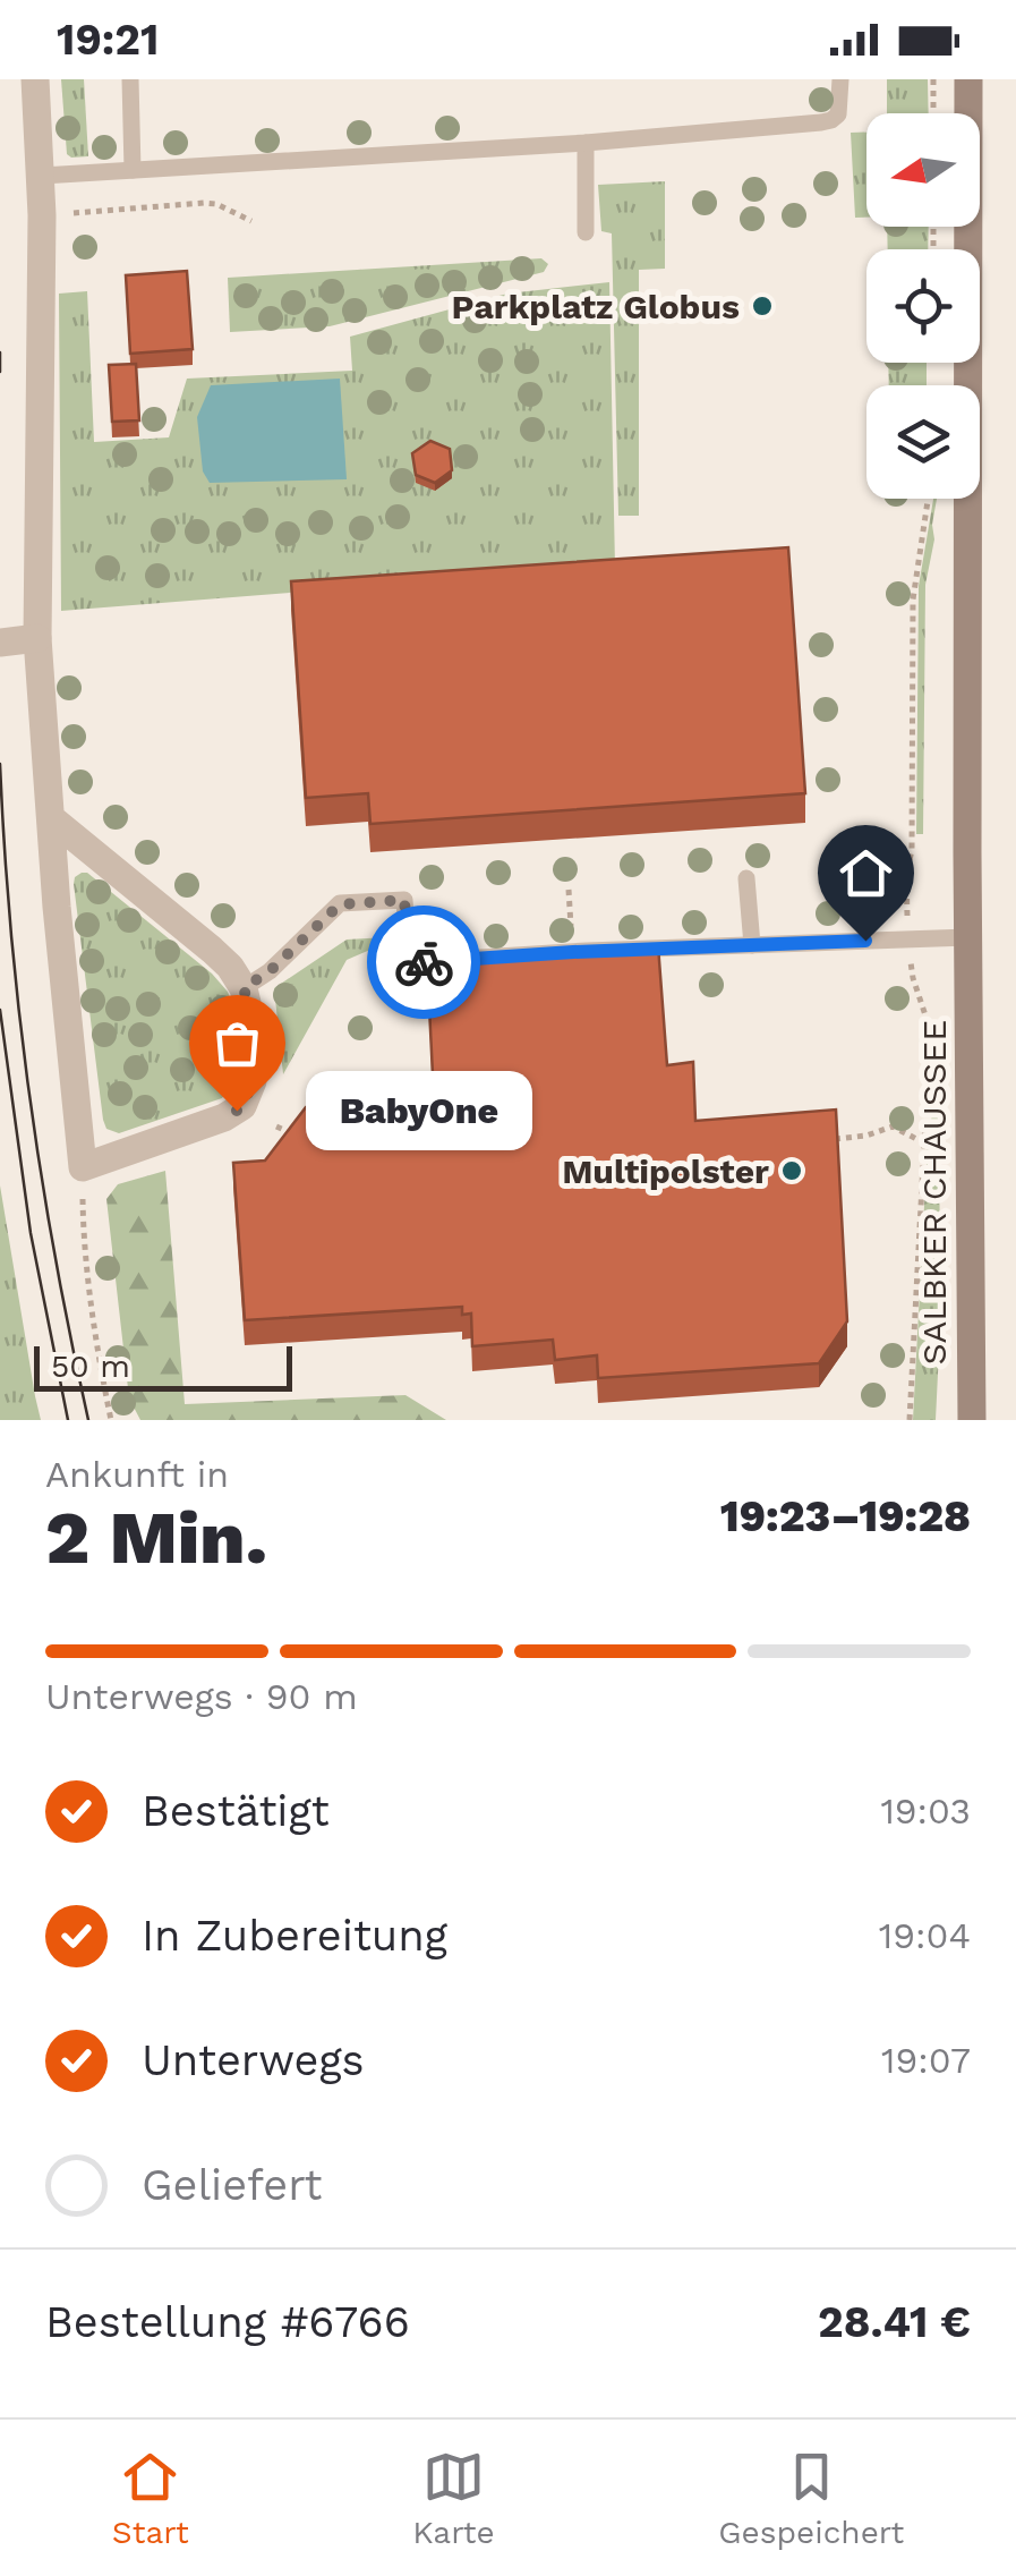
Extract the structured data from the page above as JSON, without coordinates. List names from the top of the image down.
{
  "streets": {
    "main road": ["SALBKER CHAUSSEE"]
  },
  "places": ["Parkplatz Globus", "BabyOne", "Multipolster"],
  "scale_bar": "50 m",
  "north": "left",
  "page": {
    "status": "19:21",
    "bubble": "BabyOne",
    "scale": "50 m",
    "heading": ["2 Min.", "Ankunft in", "19:23–19:28"],
    "panel": ["Bestellung #6766", "28.41 €"],
    "bar": "Unterwegs · 90 m",
    "list": [
      ["Bestätigt", "19:03"],
      ["In Zubereitung", "19:04"],
      ["Unterwegs", "19:07"],
      "Geliefert"
    ],
    "tabs": ["Start", "Karte", "Gespeichert"]
  }
}
